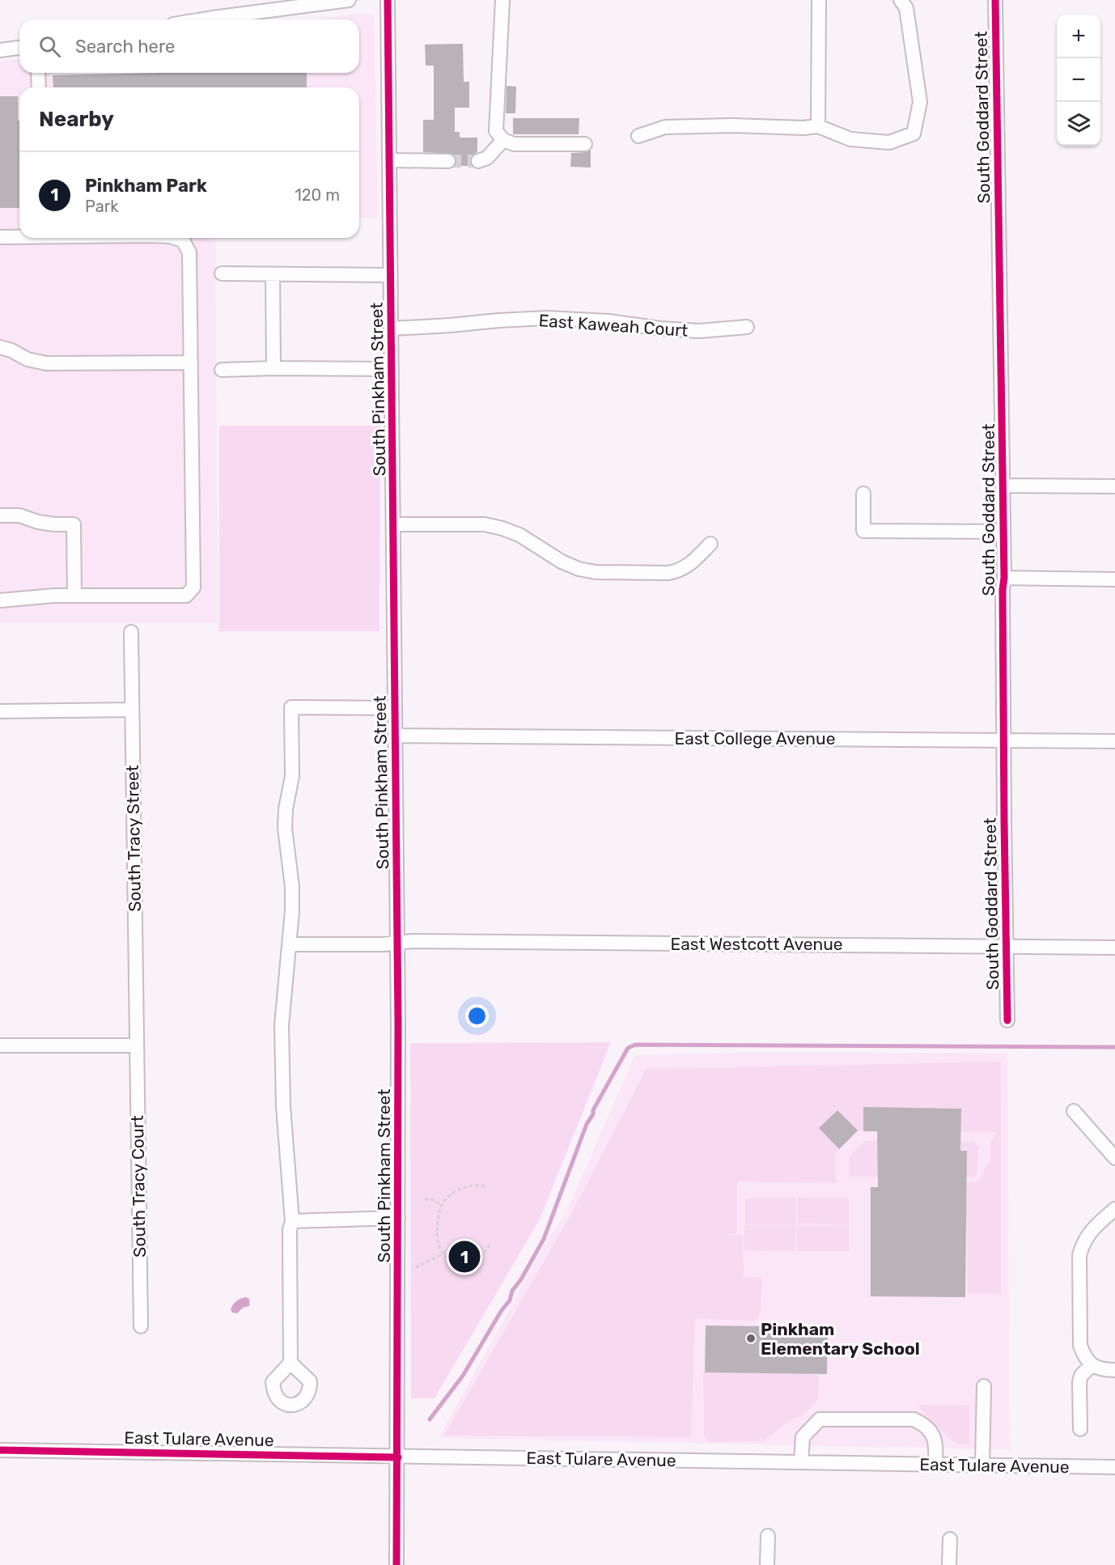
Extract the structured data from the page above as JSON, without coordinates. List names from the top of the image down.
{
  "streets": {
    "street": [
      "South Goddard Street",
      "East Kaweah Court",
      "South Pinkham Street",
      "East College Avenue",
      "South Tracy Street",
      "East Westcott Avenue",
      "South Tracy Court",
      "East Tulare Avenue"
    ]
  },
  "crossings": [
    ["South Goddard Street", "East College Avenue"],
    ["South Goddard Street", "East Westcott Avenue"],
    ["East Kaweah Court", "South Pinkham Street"],
    ["South Pinkham Street", "East College Avenue"],
    ["South Pinkham Street", "East Westcott Avenue"],
    ["South Pinkham Street", "East Tulare Avenue"],
    ["South Tracy Street", "South Tracy Court"]
  ],
  "places": ["Pinkham Elementary School"],
  "page": {
    "map_buttons": ["+", "−"],
    "search": "Search here",
    "heading": "Nearby",
    "list": [
      {
        "mark": "1",
        "name": "Pinkham Park",
        "note": "Park",
        "value": "120 m"
      }
    ],
    "pins": "1"
  }
}
